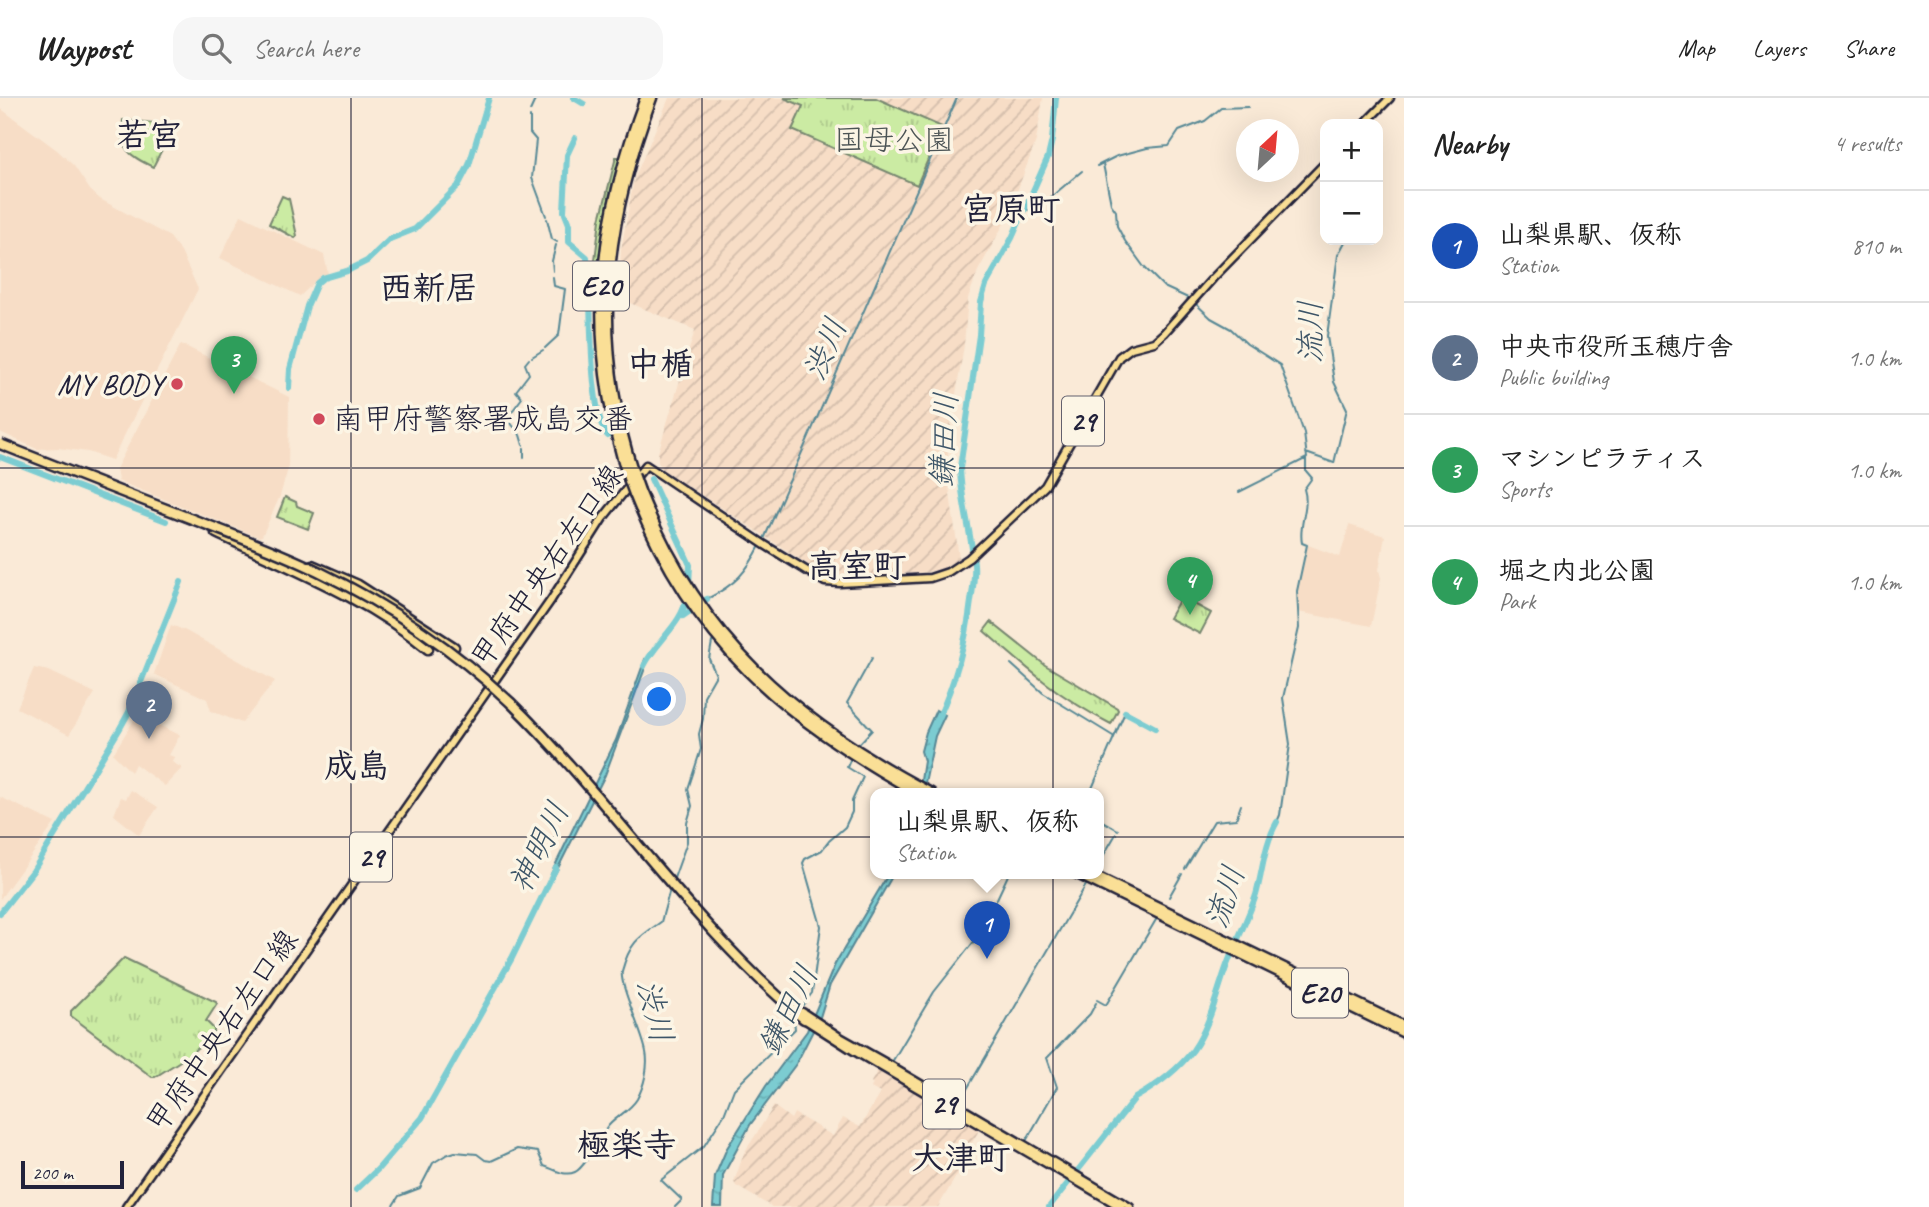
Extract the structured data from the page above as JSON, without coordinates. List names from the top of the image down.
{
  "streets": {
    "highway": ["E20"],
    "main road": ["29", "甲府中央右左口線"]
  },
  "districts": [
    "若宮",
    "宮原町",
    "西新居",
    "中楯",
    "高室町",
    "成島",
    "極楽寺",
    "大津町"
  ],
  "water": [
    "流川",
    "渋川",
    "鎌田川",
    "神明川"
  ],
  "parks": ["国母公園"],
  "places": ["MY BODY", "南甲府警察署成島交番"],
  "scale_bar": "200 m",
  "north": "top right",
  "page": {
    "header": "Waypost",
    "search": "Search here",
    "nav": ["Map", "Layers", "Share"],
    "heading": ["Nearby", "4 results"],
    "map_buttons": ["+", "−"],
    "list": [
      {
        "mark": "1",
        "name": "山梨県駅、仮称",
        "note": "Station",
        "value": "810 m"
      },
      {
        "mark": "2",
        "name": "中央市役所玉穂庁舎",
        "note": "Public building",
        "value": "1.0 km"
      },
      {
        "mark": "3",
        "name": "マシンピラティス",
        "note": "Sports",
        "value": "1.0 km"
      },
      {
        "mark": "4",
        "name": "堀之内北公園",
        "note": "Park",
        "value": "1.0 km"
      }
    ],
    "pins": [
      "3",
      "4",
      "2",
      "1"
    ],
    "popup": ["山梨県駅、仮称", "Station"],
    "scale": "200 m"
  }
}
